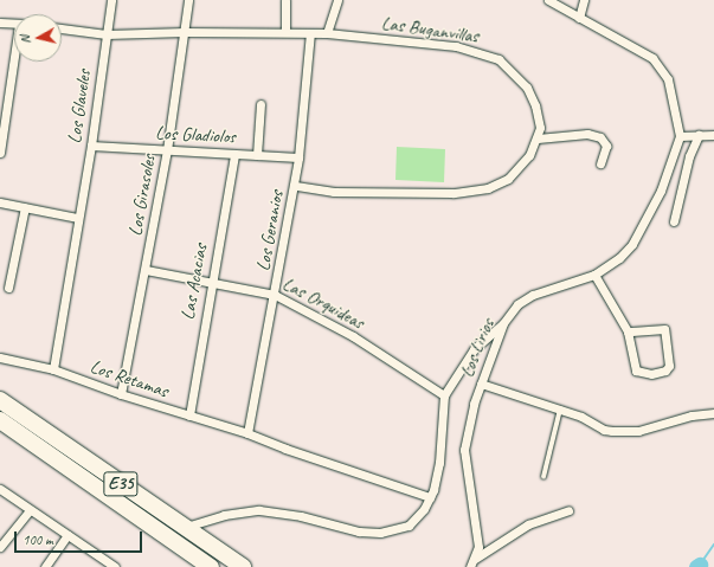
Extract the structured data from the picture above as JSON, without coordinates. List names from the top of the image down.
{
  "streets": {
    "highway": ["E35"],
    "street": [
      "Las Buganvillas",
      "Los Glaveles",
      "Los Gladiolos",
      "Los Girasoles",
      "Los Geranios",
      "Las Acacias",
      "Las Orquideas",
      "Los Lirios",
      "Los Retamas"
    ]
  },
  "crossings": [
    ["Las Buganvillas", "Los Glaveles"],
    ["Las Buganvillas", "Los Girasoles"],
    ["Las Buganvillas", "Los Geranios"],
    ["Los Glaveles", "Los Gladiolos"],
    ["Los Glaveles", "Los Retamas"],
    ["Los Gladiolos", "Los Girasoles"],
    ["Los Gladiolos", "Los Geranios"],
    ["Los Gladiolos", "Las Acacias"],
    ["Los Girasoles", "Las Orquideas"],
    ["Los Girasoles", "Los Retamas"],
    ["Los Geranios", "Las Orquideas"],
    ["Los Geranios", "Los Retamas"],
    ["Las Acacias", "Las Orquideas"],
    ["Las Acacias", "Los Retamas"]
  ],
  "scale_bar": "100 m",
  "north": "left"
}
